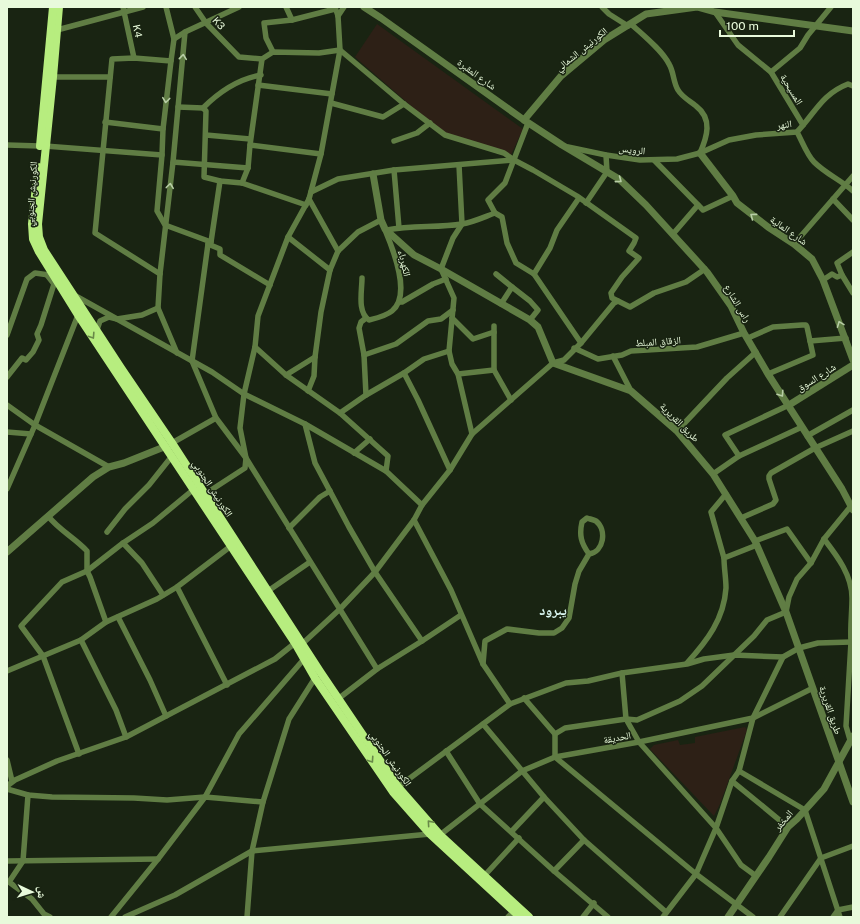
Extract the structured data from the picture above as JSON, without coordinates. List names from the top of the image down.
{
  "streets": {
    "main road": ["الكورنيش الجنوبي"],
    "street": [
      "K3",
      "K4",
      "الكورنيش الشمالي",
      "شارع المقبرة",
      "المسيحية",
      "النهر",
      "الرويس",
      "شارع المالية",
      "الكهرباء",
      "راس الشارع",
      "الزقاق المبلط",
      "شارع السوق",
      "طريق القريرية",
      "الحديقة",
      "المخفر"
    ]
  },
  "crossings": [
    ["الكورنيش الشمالي", "شارع المقبرة"],
    ["الكورنيش الشمالي", "المسيحية"],
    ["شارع المقبرة", "الرويس"],
    ["شارع المقبرة", "راس الشارع"],
    ["المسيحية", "النهر"],
    ["النهر", "الرويس"],
    ["النهر", "شارع المالية"],
    ["الرويس", "شارع المالية"],
    ["الرويس", "راس الشارع"],
    ["الكورنيش الجنوبي", "الحديقة"],
    ["راس الشارع", "الزقاق المبلط"],
    ["راس الشارع", "شارع السوق"],
    ["طريق القريرية", "الحديقة"],
    ["طريق القريرية", "المخفر"]
  ],
  "one_way": ["شارع المالية"],
  "districts": ["يبرود"],
  "scale_bar": "100 m",
  "north": "right"
}
